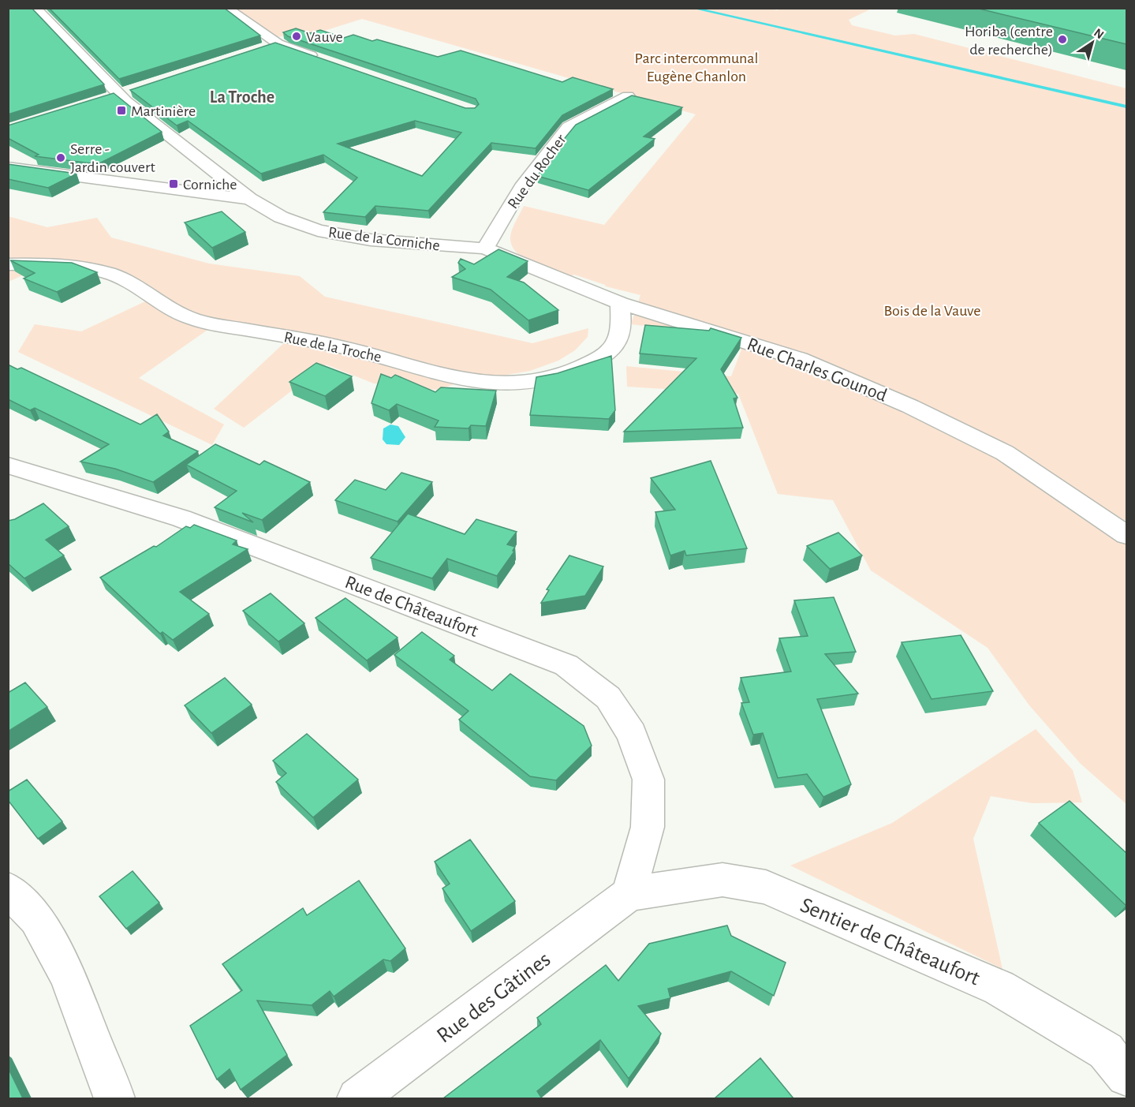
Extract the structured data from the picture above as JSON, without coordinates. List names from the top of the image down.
{
  "streets": {
    "street": [
      "Rue du Rocher",
      "Rue de la Corniche",
      "Rue de la Troche",
      "Rue Charles Gounod",
      "Rue de Châteaufort",
      "Sentier de Châteaufort",
      "Rue des Gâtines"
    ]
  },
  "crossings": [
    ["Rue du Rocher", "Rue de la Corniche"],
    ["Rue du Rocher", "Rue Charles Gounod"],
    ["Rue de la Corniche", "Rue Charles Gounod"],
    ["Rue de la Troche", "Rue Charles Gounod"],
    ["Rue de Châteaufort", "Sentier de Châteaufort"],
    ["Rue de Châteaufort", "Rue des Gâtines"],
    ["Sentier de Châteaufort", "Rue des Gâtines"]
  ],
  "districts": ["La Troche"],
  "parks": ["Parc intercommunal Eugène Chanlon", "Bois de la Vauve"],
  "places": {
    "other": ["Vauve", "Horiba (centre de recherche)", "Serre - Jardin couvert"],
    "transit": ["Martinière", "Corniche"]
  },
  "north": "top right"
}
